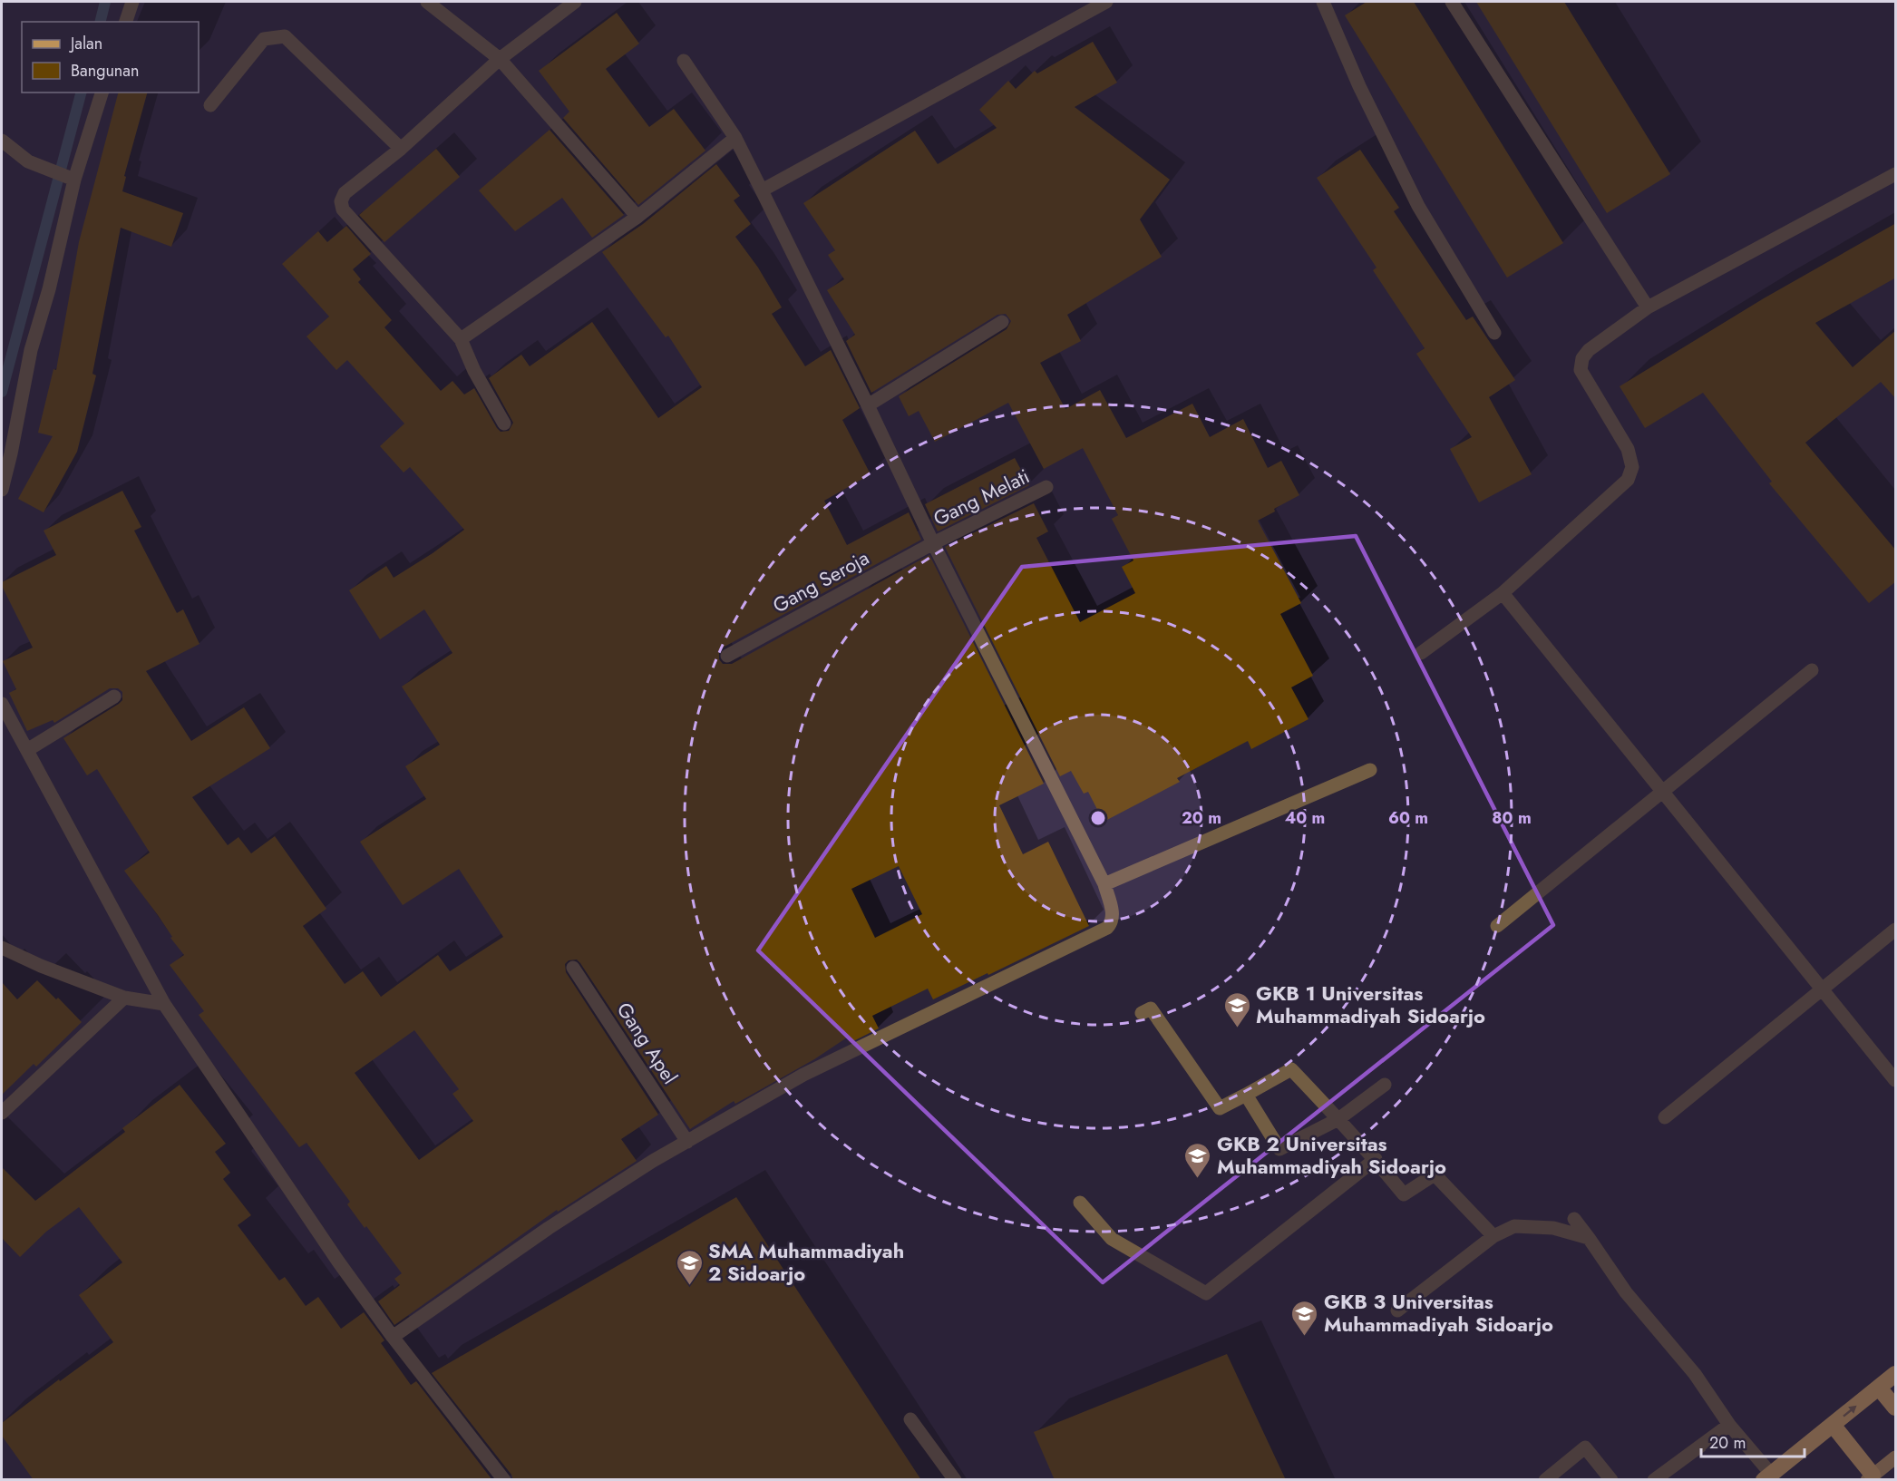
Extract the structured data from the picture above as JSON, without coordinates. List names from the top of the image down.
{
  "streets": {
    "street": ["Gang Melati", "Gang Seroja", "Gang Apel"]
  },
  "crossings": [
    ["Gang Melati", "Gang Seroja"]
  ],
  "places": {
    "school or university": [
      "GKB 1 Universitas Muhammadiyah Sidoarjo",
      "GKB 2 Universitas Muhammadiyah Sidoarjo",
      "SMA Muhammadiyah 2 Sidoarjo",
      "GKB 3 Universitas Muhammadiyah Sidoarjo"
    ]
  },
  "legend": ["Jalan", "Bangunan"],
  "scale_bar": "20 m",
  "rings": [
    "20 m",
    "40 m",
    "60 m",
    "80 m"
  ]
}
